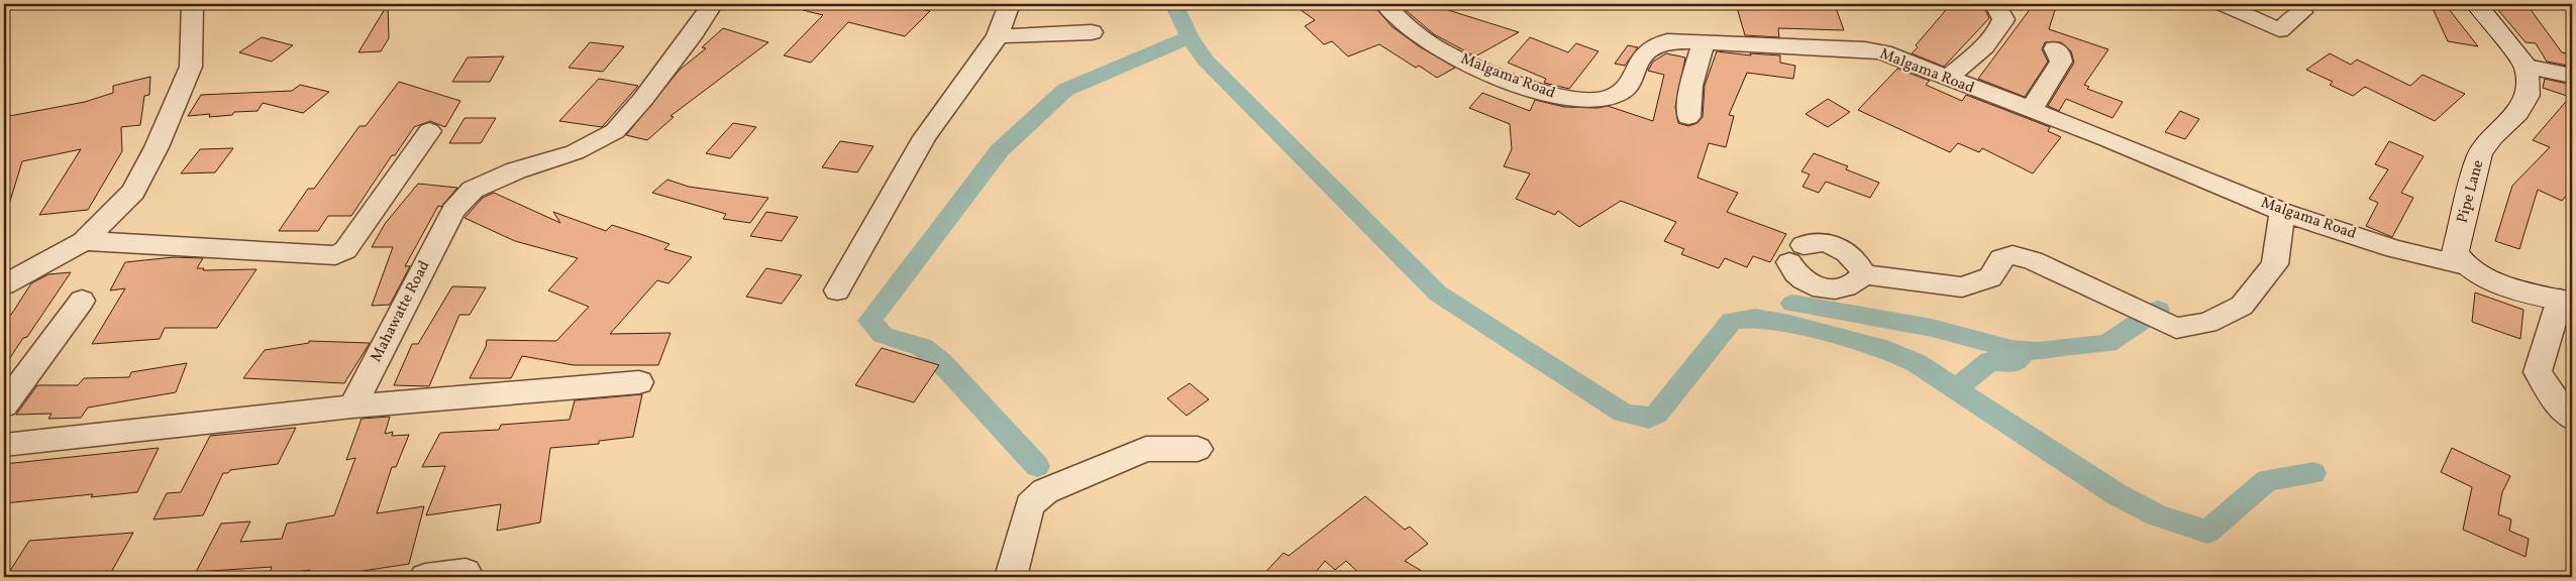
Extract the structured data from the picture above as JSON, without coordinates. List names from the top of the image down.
{
  "streets": {
    "street": ["Malgama Road", "Pipe Lane", "Mahawatte Road"]
  },
  "crossings": [
    ["Malgama Road", "Pipe Lane"]
  ]
}
